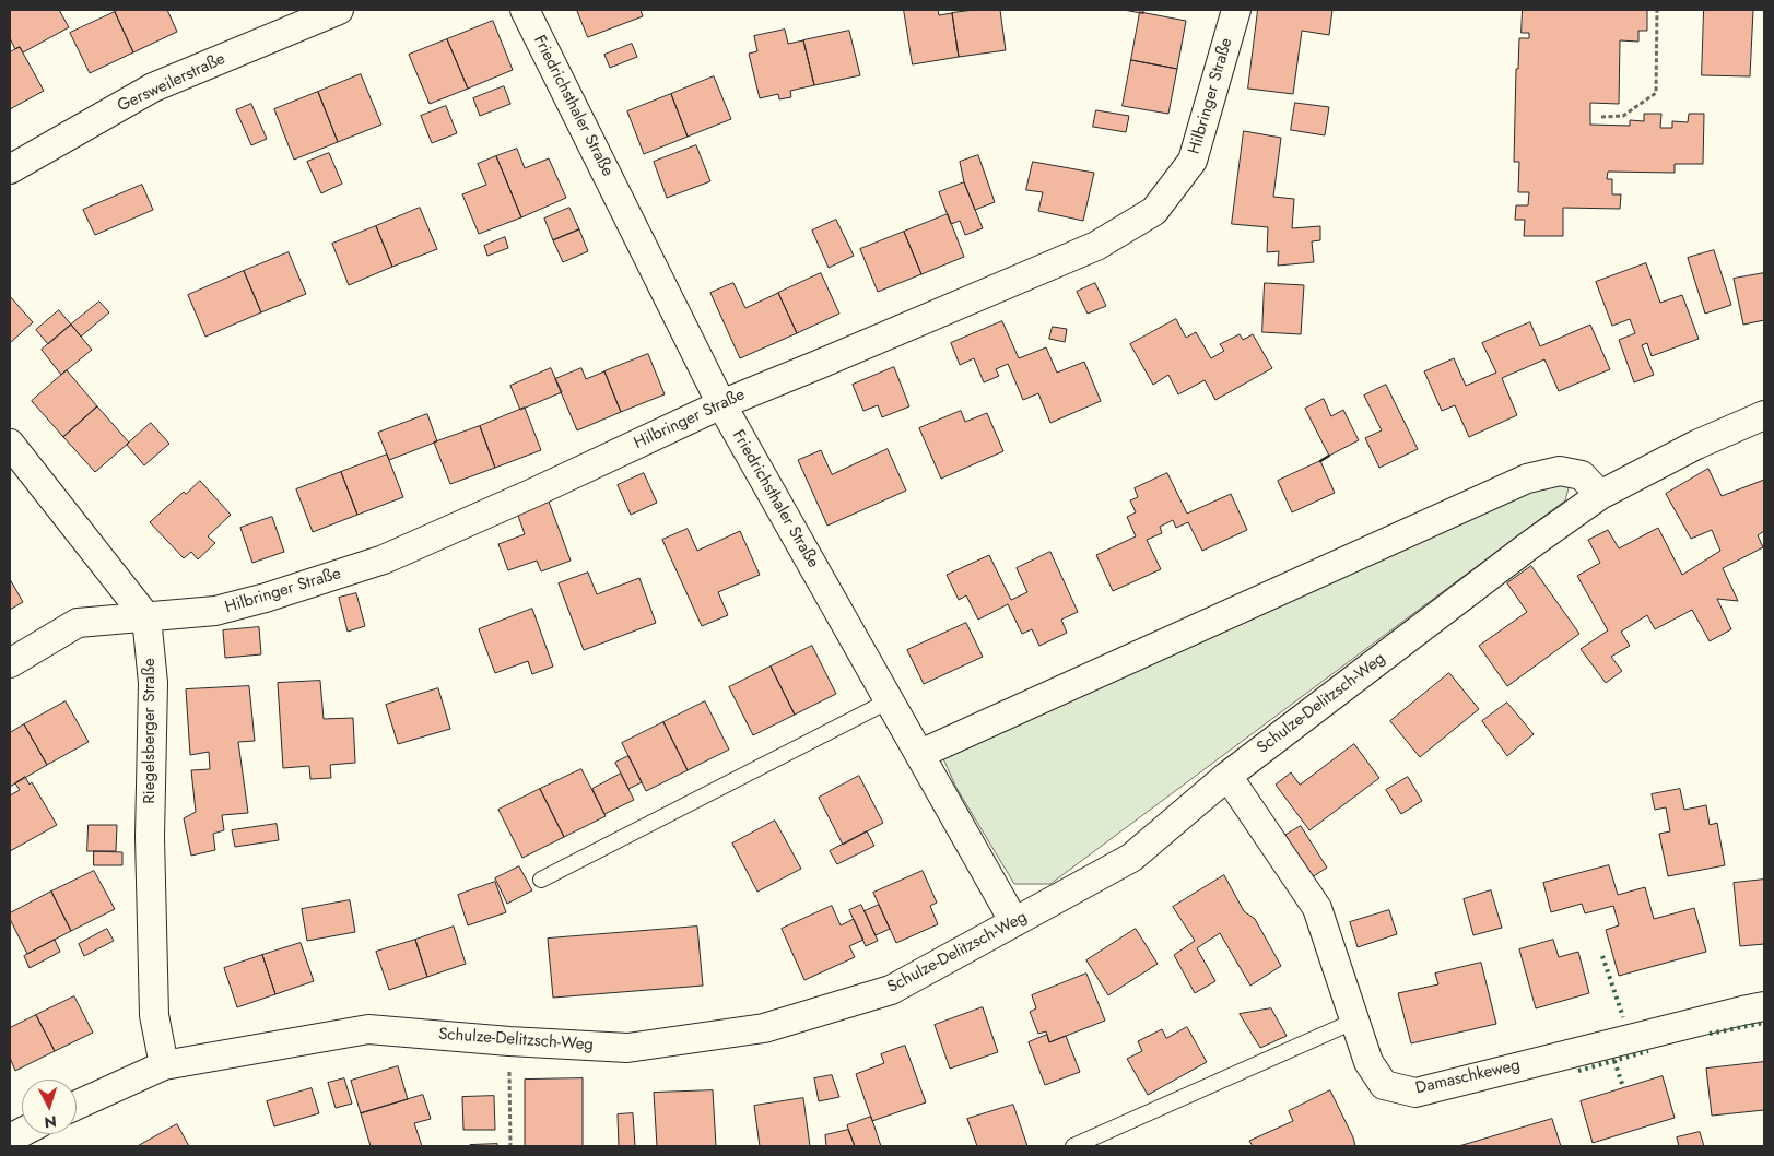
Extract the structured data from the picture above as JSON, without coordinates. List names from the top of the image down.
{
  "streets": {
    "street": [
      "Gersweilerstraße",
      "Hilbringer Straße",
      "Friedrichsthaler Straße",
      "Schulze-Delitzsch-Weg",
      "Riegelsberger Straße",
      "Damaschkeweg"
    ]
  },
  "crossings": [
    ["Hilbringer Straße", "Friedrichsthaler Straße"],
    ["Hilbringer Straße", "Riegelsberger Straße"],
    ["Friedrichsthaler Straße", "Schulze-Delitzsch-Weg"],
    ["Schulze-Delitzsch-Weg", "Riegelsberger Straße"],
    ["Schulze-Delitzsch-Weg", "Damaschkeweg"]
  ],
  "north": "bottom"
}
